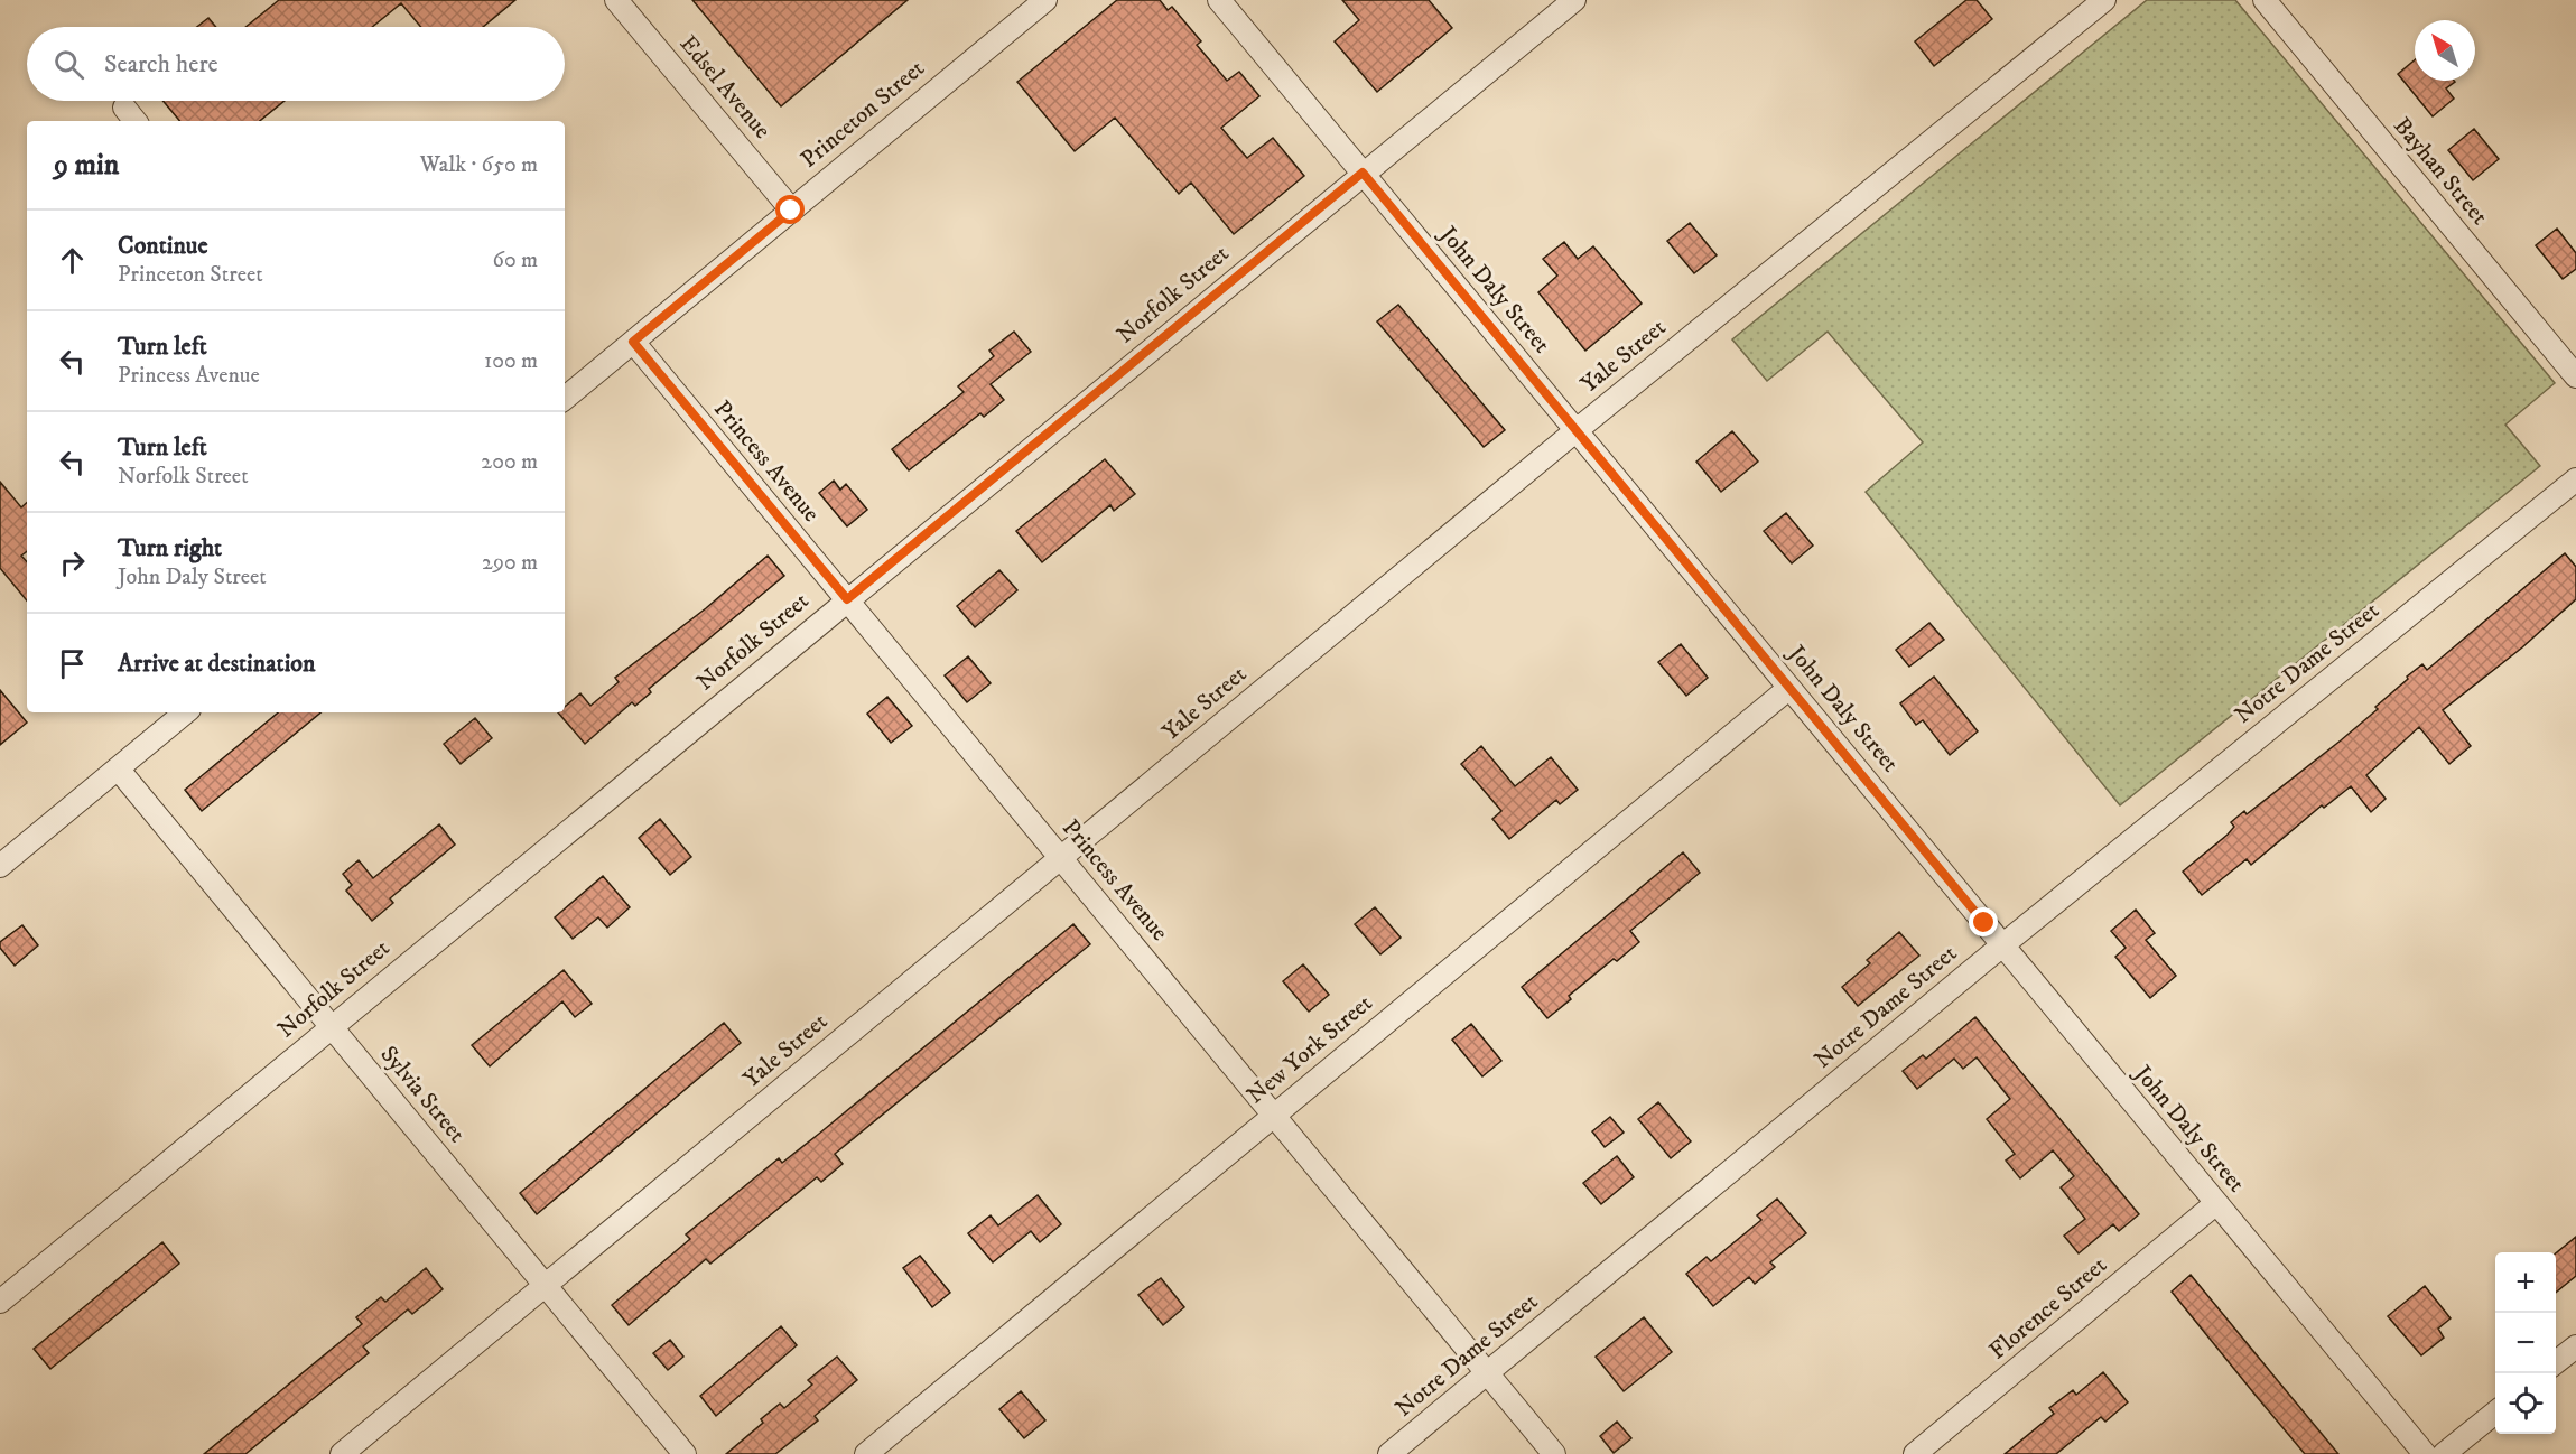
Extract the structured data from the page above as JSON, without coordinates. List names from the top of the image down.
{
  "streets": {
    "street": [
      "Edsel Avenue",
      "Princeton Street",
      "Bayhan Street",
      "John Daly Street",
      "Norfolk Street",
      "Yale Street",
      "Princess Avenue",
      "Notre Dame Street",
      "New York Street",
      "Sylvia Street",
      "Florence Street"
    ]
  },
  "crossings": [
    ["Edsel Avenue", "Princeton Street"],
    ["Princeton Street", "Princess Avenue"],
    ["John Daly Street", "Norfolk Street"],
    ["John Daly Street", "Yale Street"],
    ["John Daly Street", "Notre Dame Street"],
    ["John Daly Street", "New York Street"],
    ["John Daly Street", "Florence Street"],
    ["Norfolk Street", "Princess Avenue"],
    ["Norfolk Street", "Sylvia Street"],
    ["Yale Street", "Princess Avenue"],
    ["Yale Street", "Sylvia Street"],
    ["Princess Avenue", "Notre Dame Street"],
    ["Princess Avenue", "New York Street"]
  ],
  "north": "top left",
  "page": {
    "search": "Search here",
    "heading": ["9 min", "Walk · 650 m"],
    "list": [
      ["Continue", "Princeton Street", "60 m"],
      ["Turn left", "Princess Avenue", "100 m"],
      ["Turn left", "Norfolk Street", "200 m"],
      ["Turn right", "John Daly Street", "290 m"],
      "Arrive at destination"
    ],
    "map_buttons": ["+", "−"]
  }
}
